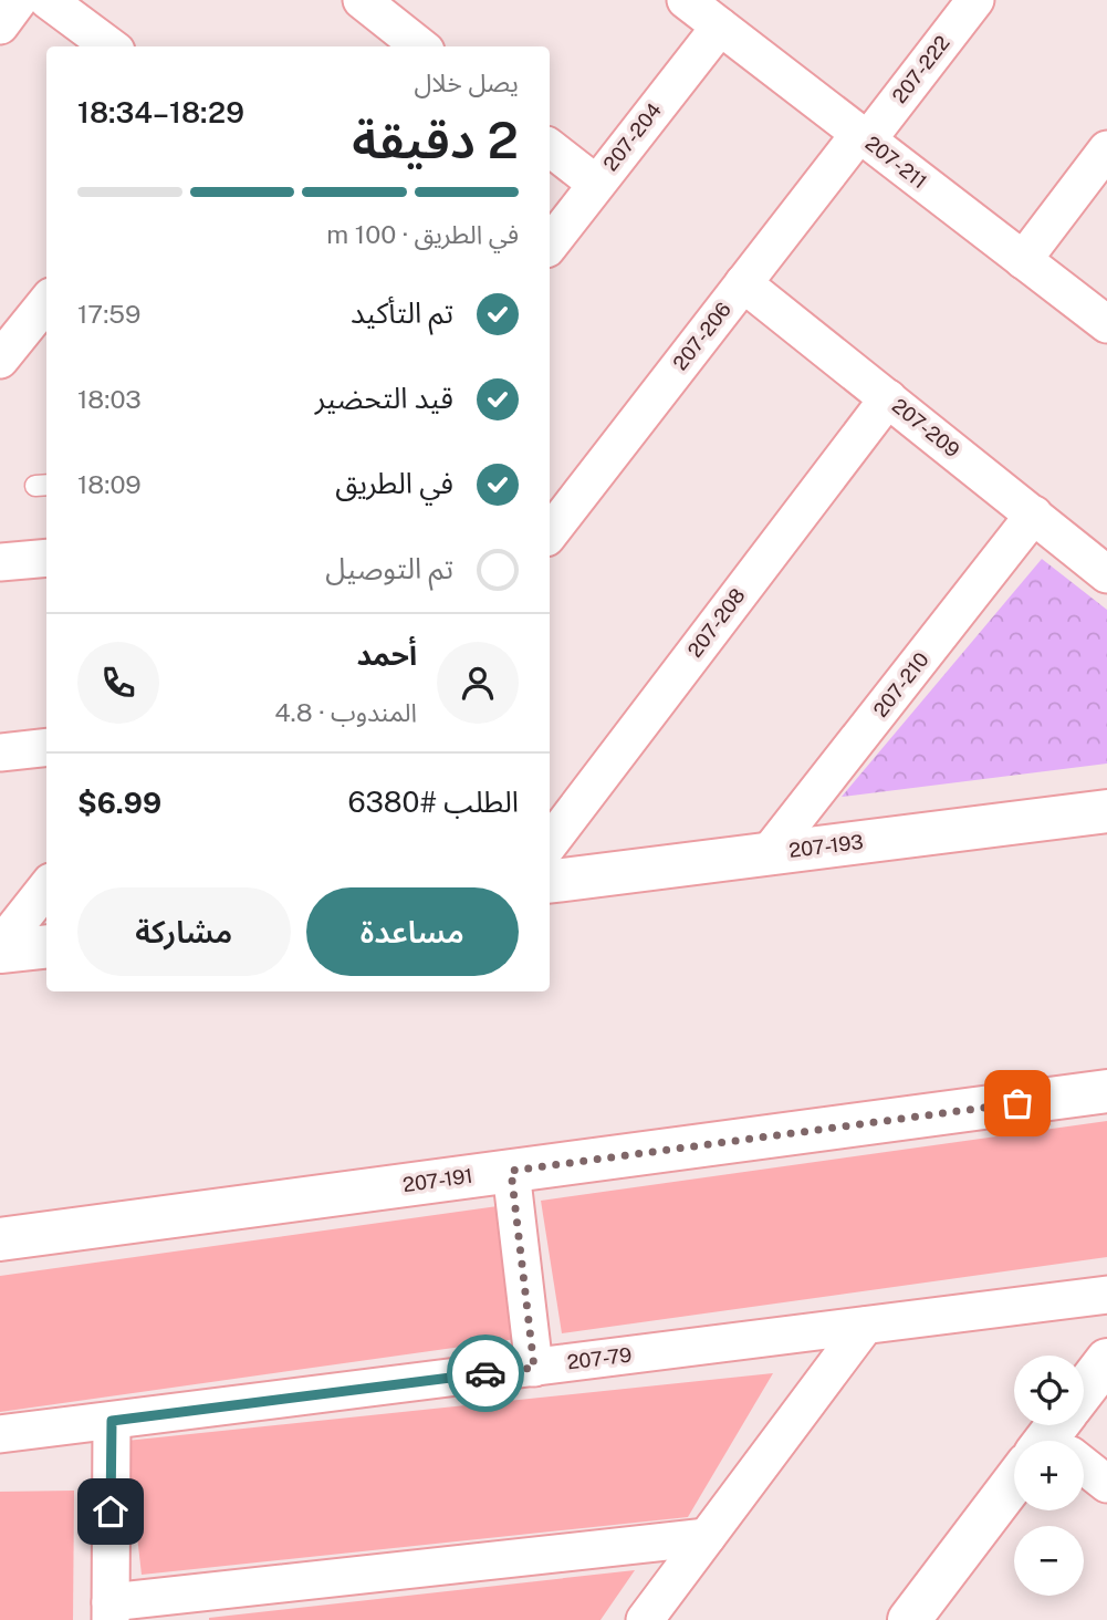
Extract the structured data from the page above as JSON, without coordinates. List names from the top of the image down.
{
  "streets": {
    "street": [
      "207-222",
      "207-204",
      "207-211",
      "207-206",
      "207-209",
      "207-208",
      "207-210",
      "207-193",
      "207-191",
      "207-79"
    ]
  },
  "crossings": [
    ["207-222", "207-211"],
    ["207-222", "207-206"],
    ["207-204", "207-211"],
    ["207-211", "207-206"],
    ["207-206", "207-209"],
    ["207-209", "207-208"],
    ["207-209", "207-210"],
    ["207-210", "207-193"]
  ],
  "page": {
    "heading": ["2 دقيقة", "يصل خلال", "18:29–18:34"],
    "panel": [
      "أحمد",
      "المندوب · 4.8",
      "الطلب #6380",
      "$6.99"
    ],
    "bar": "في الطريق · 100 m",
    "list": [
      ["تم التأكيد", "17:59"],
      ["قيد التحضير", "18:03"],
      ["في الطريق", "18:09"],
      "تم التوصيل"
    ],
    "buttons": ["مساعدة", "مشاركة"],
    "map_buttons": ["+", "−"]
  }
}
